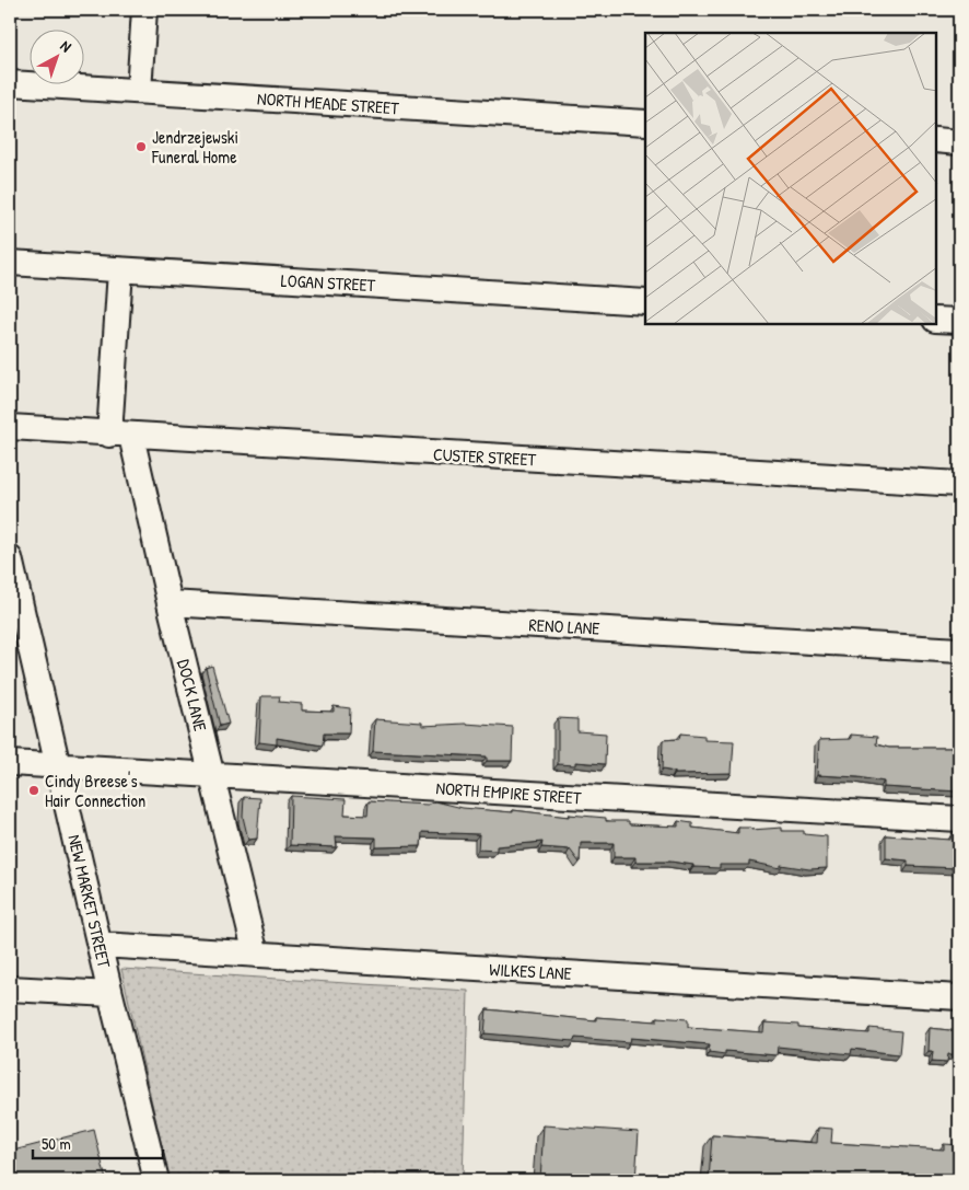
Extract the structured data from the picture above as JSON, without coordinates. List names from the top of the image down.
{
  "streets": {
    "street": [
      "NORTH MEADE STREET",
      "LOGAN STREET",
      "CUSTER STREET",
      "RENO LANE",
      "DOCK LANE",
      "NORTH EMPIRE STREET",
      "NEW MARKET STREET",
      "WILKES LANE"
    ]
  },
  "crossings": [
    ["LOGAN STREET", "DOCK LANE"],
    ["CUSTER STREET", "DOCK LANE"],
    ["RENO LANE", "DOCK LANE"],
    ["DOCK LANE", "NORTH EMPIRE STREET"],
    ["DOCK LANE", "WILKES LANE"],
    ["NORTH EMPIRE STREET", "NEW MARKET STREET"],
    ["NEW MARKET STREET", "WILKES LANE"]
  ],
  "places": ["Jendrzejewski Funeral Home", "Cindy Breese's Hair Connection"],
  "scale_bar": "50 m",
  "north": "top right"
}
